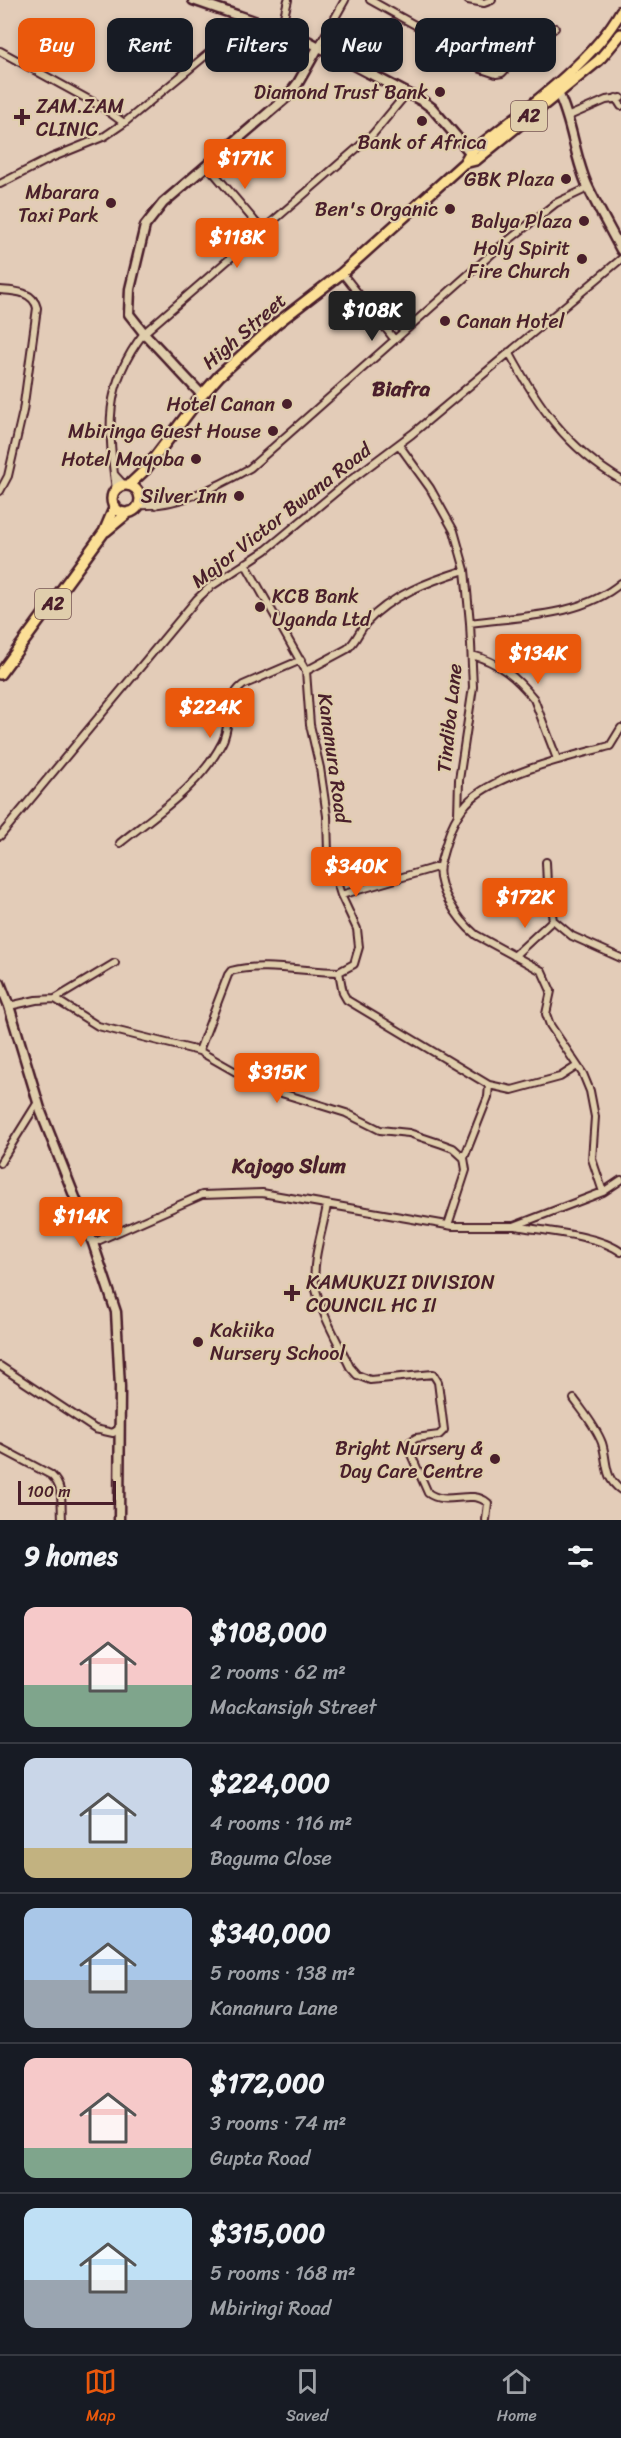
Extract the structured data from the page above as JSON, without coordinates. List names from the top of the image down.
{
  "streets": {
    "main road": ["A2", "High Street"],
    "street": ["Major Victor Bwana Road", "Tindiba Lane", "Kananura Road"]
  },
  "crossings": [
    ["A2", "High Street"],
    ["Major Victor Bwana Road", "Tindiba Lane"],
    ["Major Victor Bwana Road", "Kananura Road"]
  ],
  "districts": ["Biafra", "Kajogo Slum"],
  "places": {
    "other": [
      "Diamond Trust Bank",
      "Bank of Africa",
      "GBK Plaza",
      "Mbarara Taxi Park",
      "Ben's Organic",
      "Balya Plaza",
      "Holy Spirit Fire Church",
      "Canan Hotel",
      "Hotel Canan",
      "Mbiringa Guest House",
      "Hotel Mayoba",
      "Silver Inn",
      "KCB Bank Uganda Ltd",
      "Kakiika Nursery School",
      "Bright Nursery & Day Care Centre"
    ],
    "health": ["ZAM.ZAM CLINIC", "KAMUKUZI DIVISION COUNCIL HC II"]
  },
  "scale_bar": "100 m",
  "page": {
    "chip": [
      "Buy",
      "Rent",
      "Filters",
      "New",
      "Apartment"
    ],
    "price": [
      "$171K",
      "$118K",
      "$108K",
      "$134K",
      "$224K",
      "$340K",
      "$172K",
      "$315K",
      "$114K"
    ],
    "scale": "100 m",
    "heading": "9 homes",
    "list": [
      {
        "name": "$108,000",
        "note": "2 rooms · 62 m² · Mackansigh Street"
      },
      {
        "name": "$224,000",
        "note": "4 rooms · 116 m² · Baguma Close"
      },
      {
        "name": "$340,000",
        "note": "5 rooms · 138 m² · Kananura Lane"
      },
      {
        "name": "$172,000",
        "note": "3 rooms · 74 m² · Gupta Road"
      },
      {
        "name": "$315,000",
        "note": "5 rooms · 168 m² · Mbiringi Road"
      }
    ],
    "tabs": ["Map", "Saved", "Home"]
  }
}
